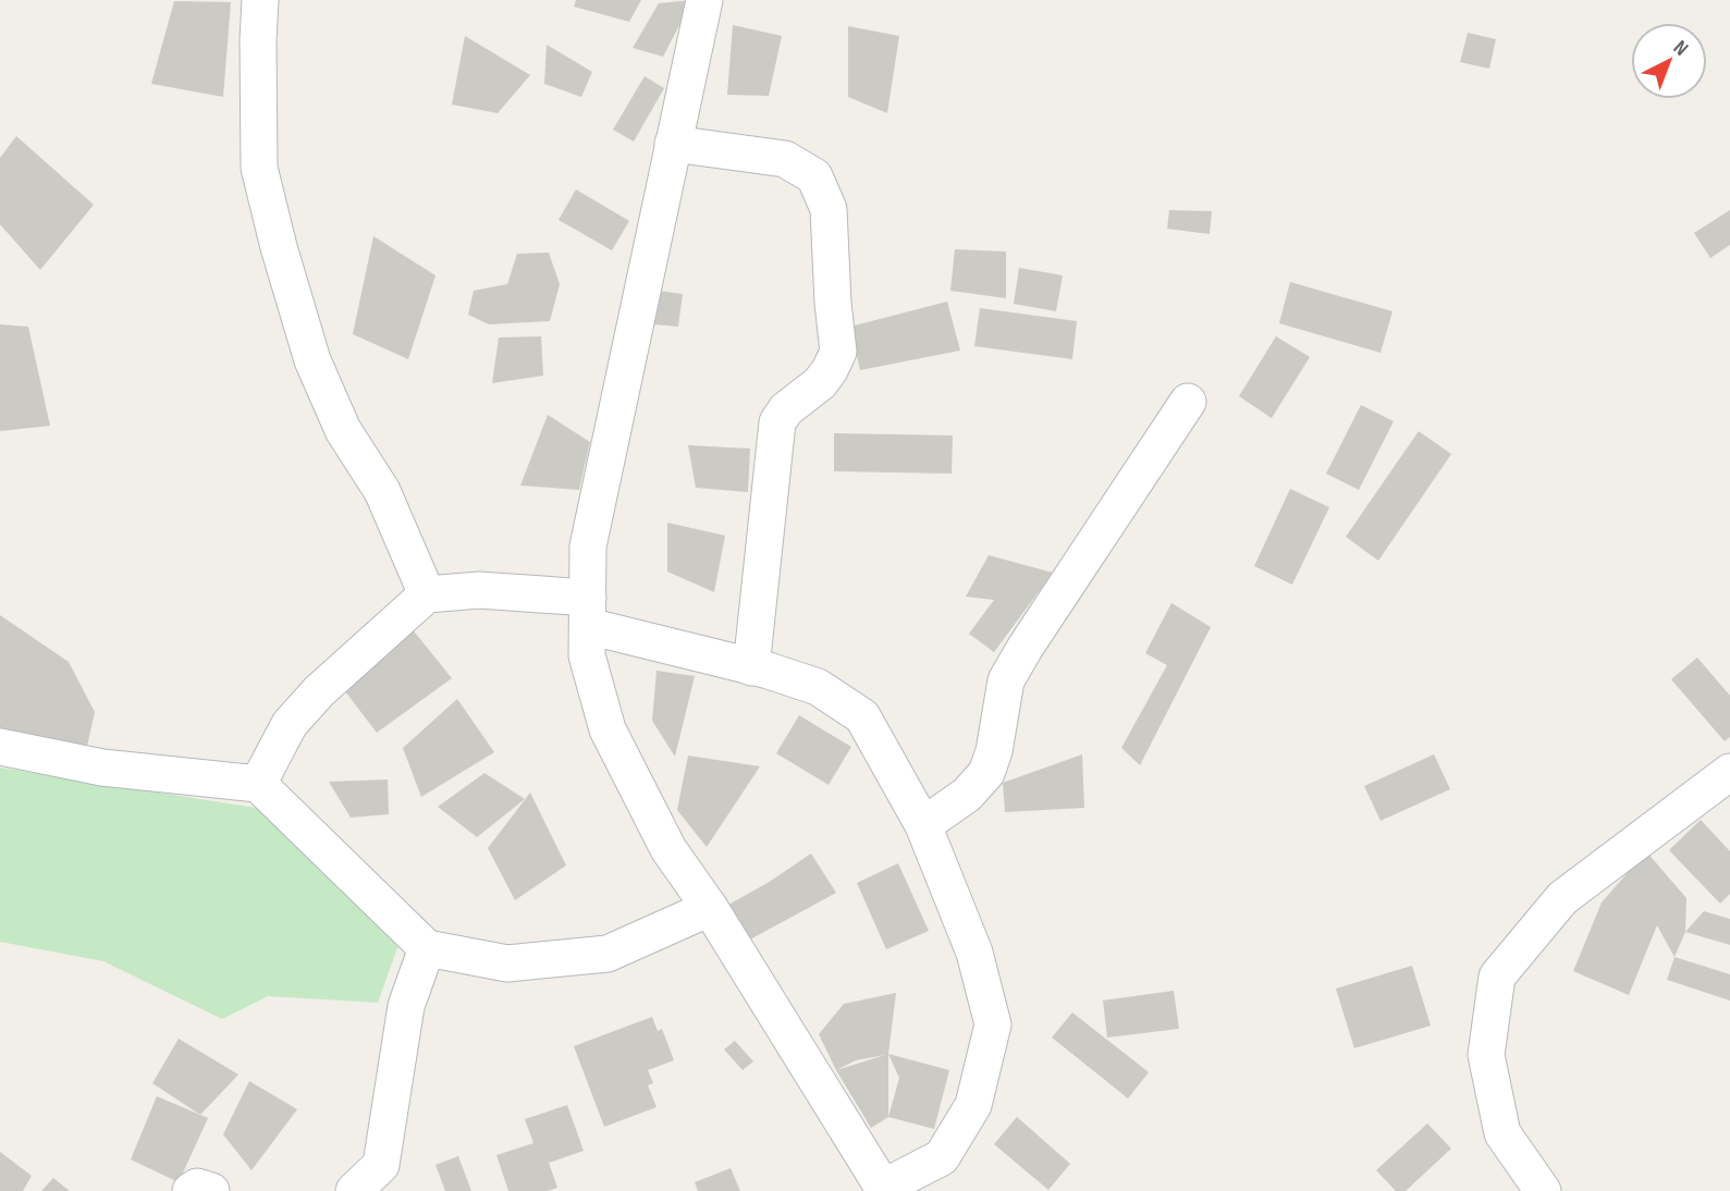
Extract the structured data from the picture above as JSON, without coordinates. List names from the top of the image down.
{
  "north": "top right"
}
